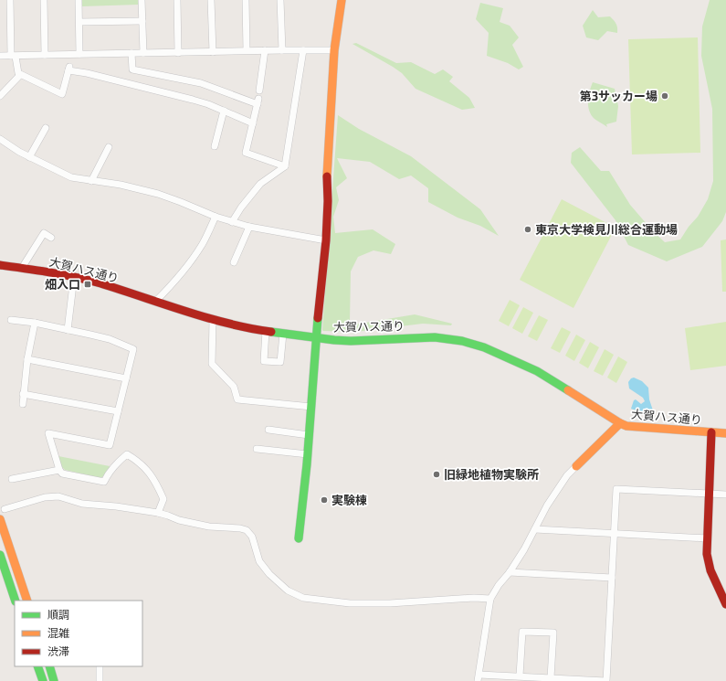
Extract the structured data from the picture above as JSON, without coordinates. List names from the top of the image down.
{
  "streets": {
    "main road": ["大賀ハス通り"]
  },
  "places": {
    "other": [
      "第3サッカー場",
      "東京大学検見川総合運動場",
      "旧緑地植物実験所",
      "実験棟"
    ],
    "transit": ["畑入口"]
  },
  "legend": ["順調", "混雑", "渋滞"]
}
